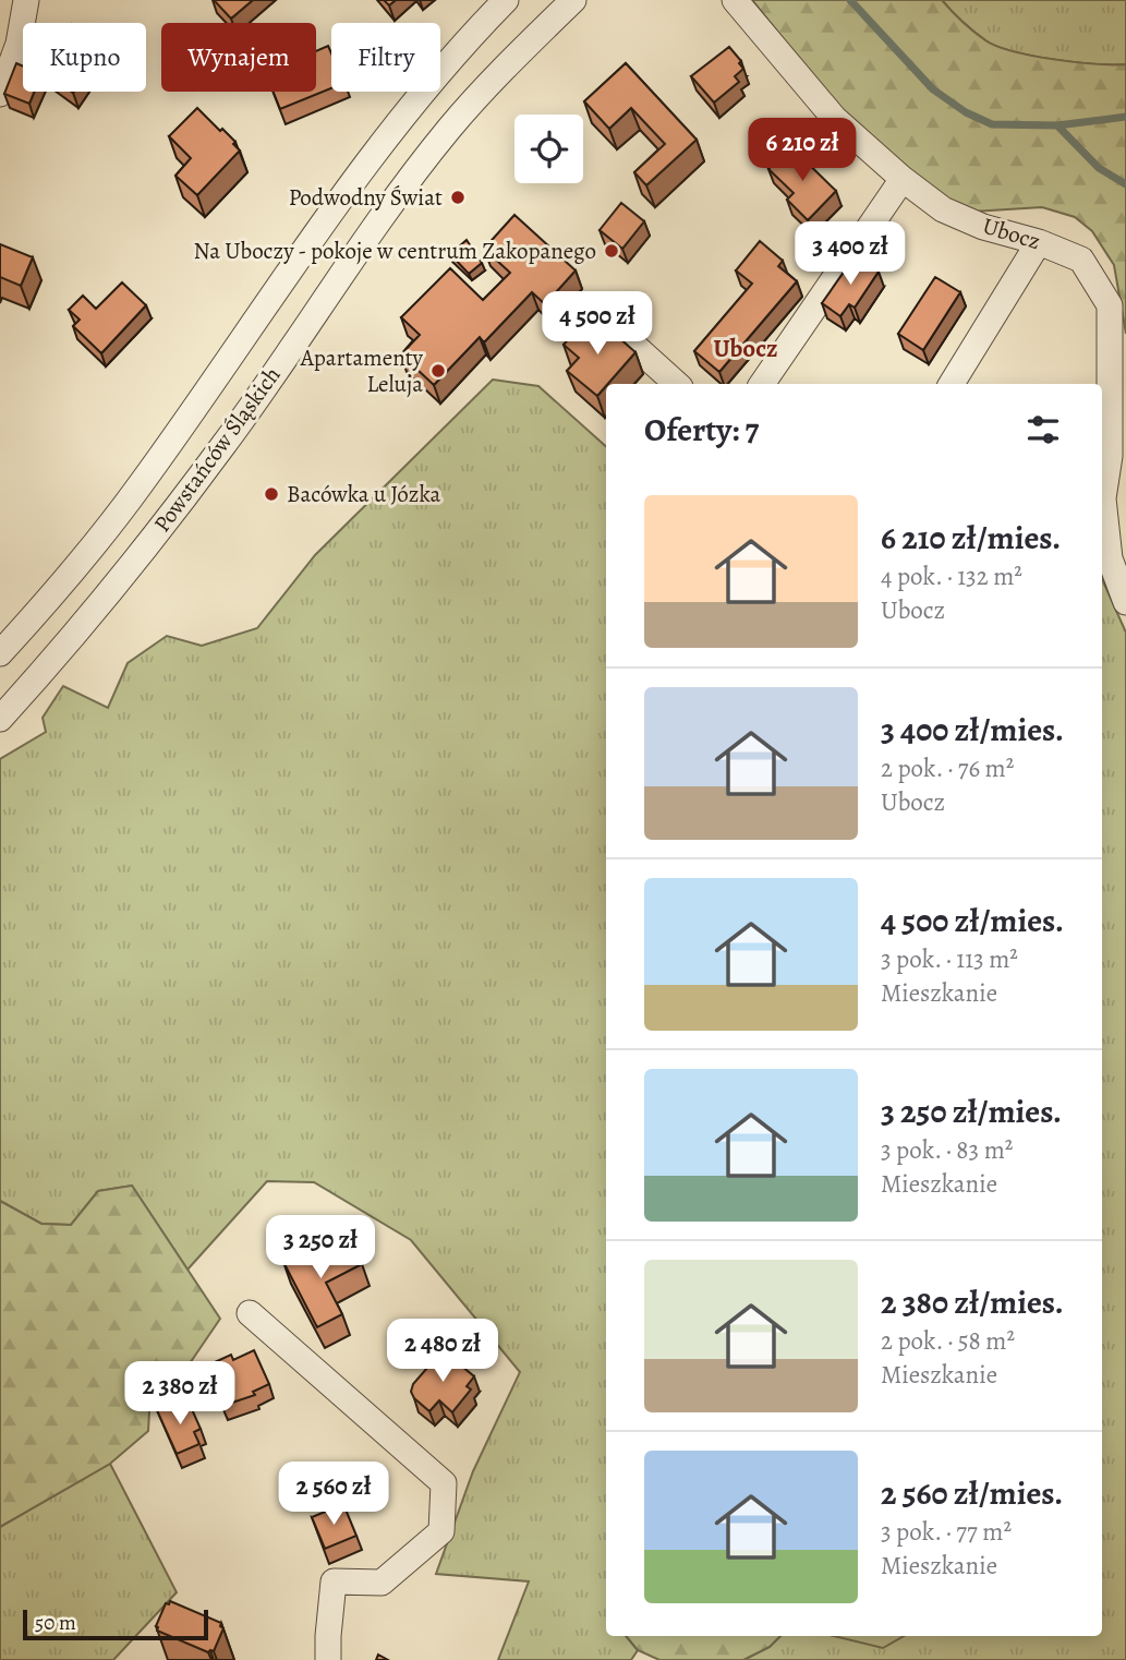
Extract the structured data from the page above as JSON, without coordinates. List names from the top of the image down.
{
  "streets": {
    "street": ["Ubocz", "Powstańców Śląskich"]
  },
  "districts": ["Ubocz"],
  "places": [
    "Podwodny Świat",
    "Na Uboczy - pokoje w centrum Zakopanego",
    "Apartamenty Leluja",
    "Bacówka u Józka"
  ],
  "scale_bar": "50 m",
  "page": {
    "chip": ["Kupno", "Wynajem", "Filtry"],
    "price": [
      "6 210 zł",
      "3 400 zł",
      "4 500 zł",
      "3 250 zł",
      "2 480 zł",
      "2 380 zł",
      "2 560 zł"
    ],
    "heading": "Oferty: 7",
    "list": [
      {
        "name": "6 210 zł/mies.",
        "note": "4 pok. · 132 m² · Ubocz"
      },
      {
        "name": "3 400 zł/mies.",
        "note": "2 pok. · 76 m² · Ubocz"
      },
      {
        "name": "4 500 zł/mies.",
        "note": "3 pok. · 113 m² · Mieszkanie"
      },
      {
        "name": "3 250 zł/mies.",
        "note": "3 pok. · 83 m² · Mieszkanie"
      },
      {
        "name": "2 380 zł/mies.",
        "note": "2 pok. · 58 m² · Mieszkanie"
      },
      {
        "name": "2 560 zł/mies.",
        "note": "3 pok. · 77 m² · Mieszkanie"
      }
    ],
    "scale": "50 m"
  }
}
